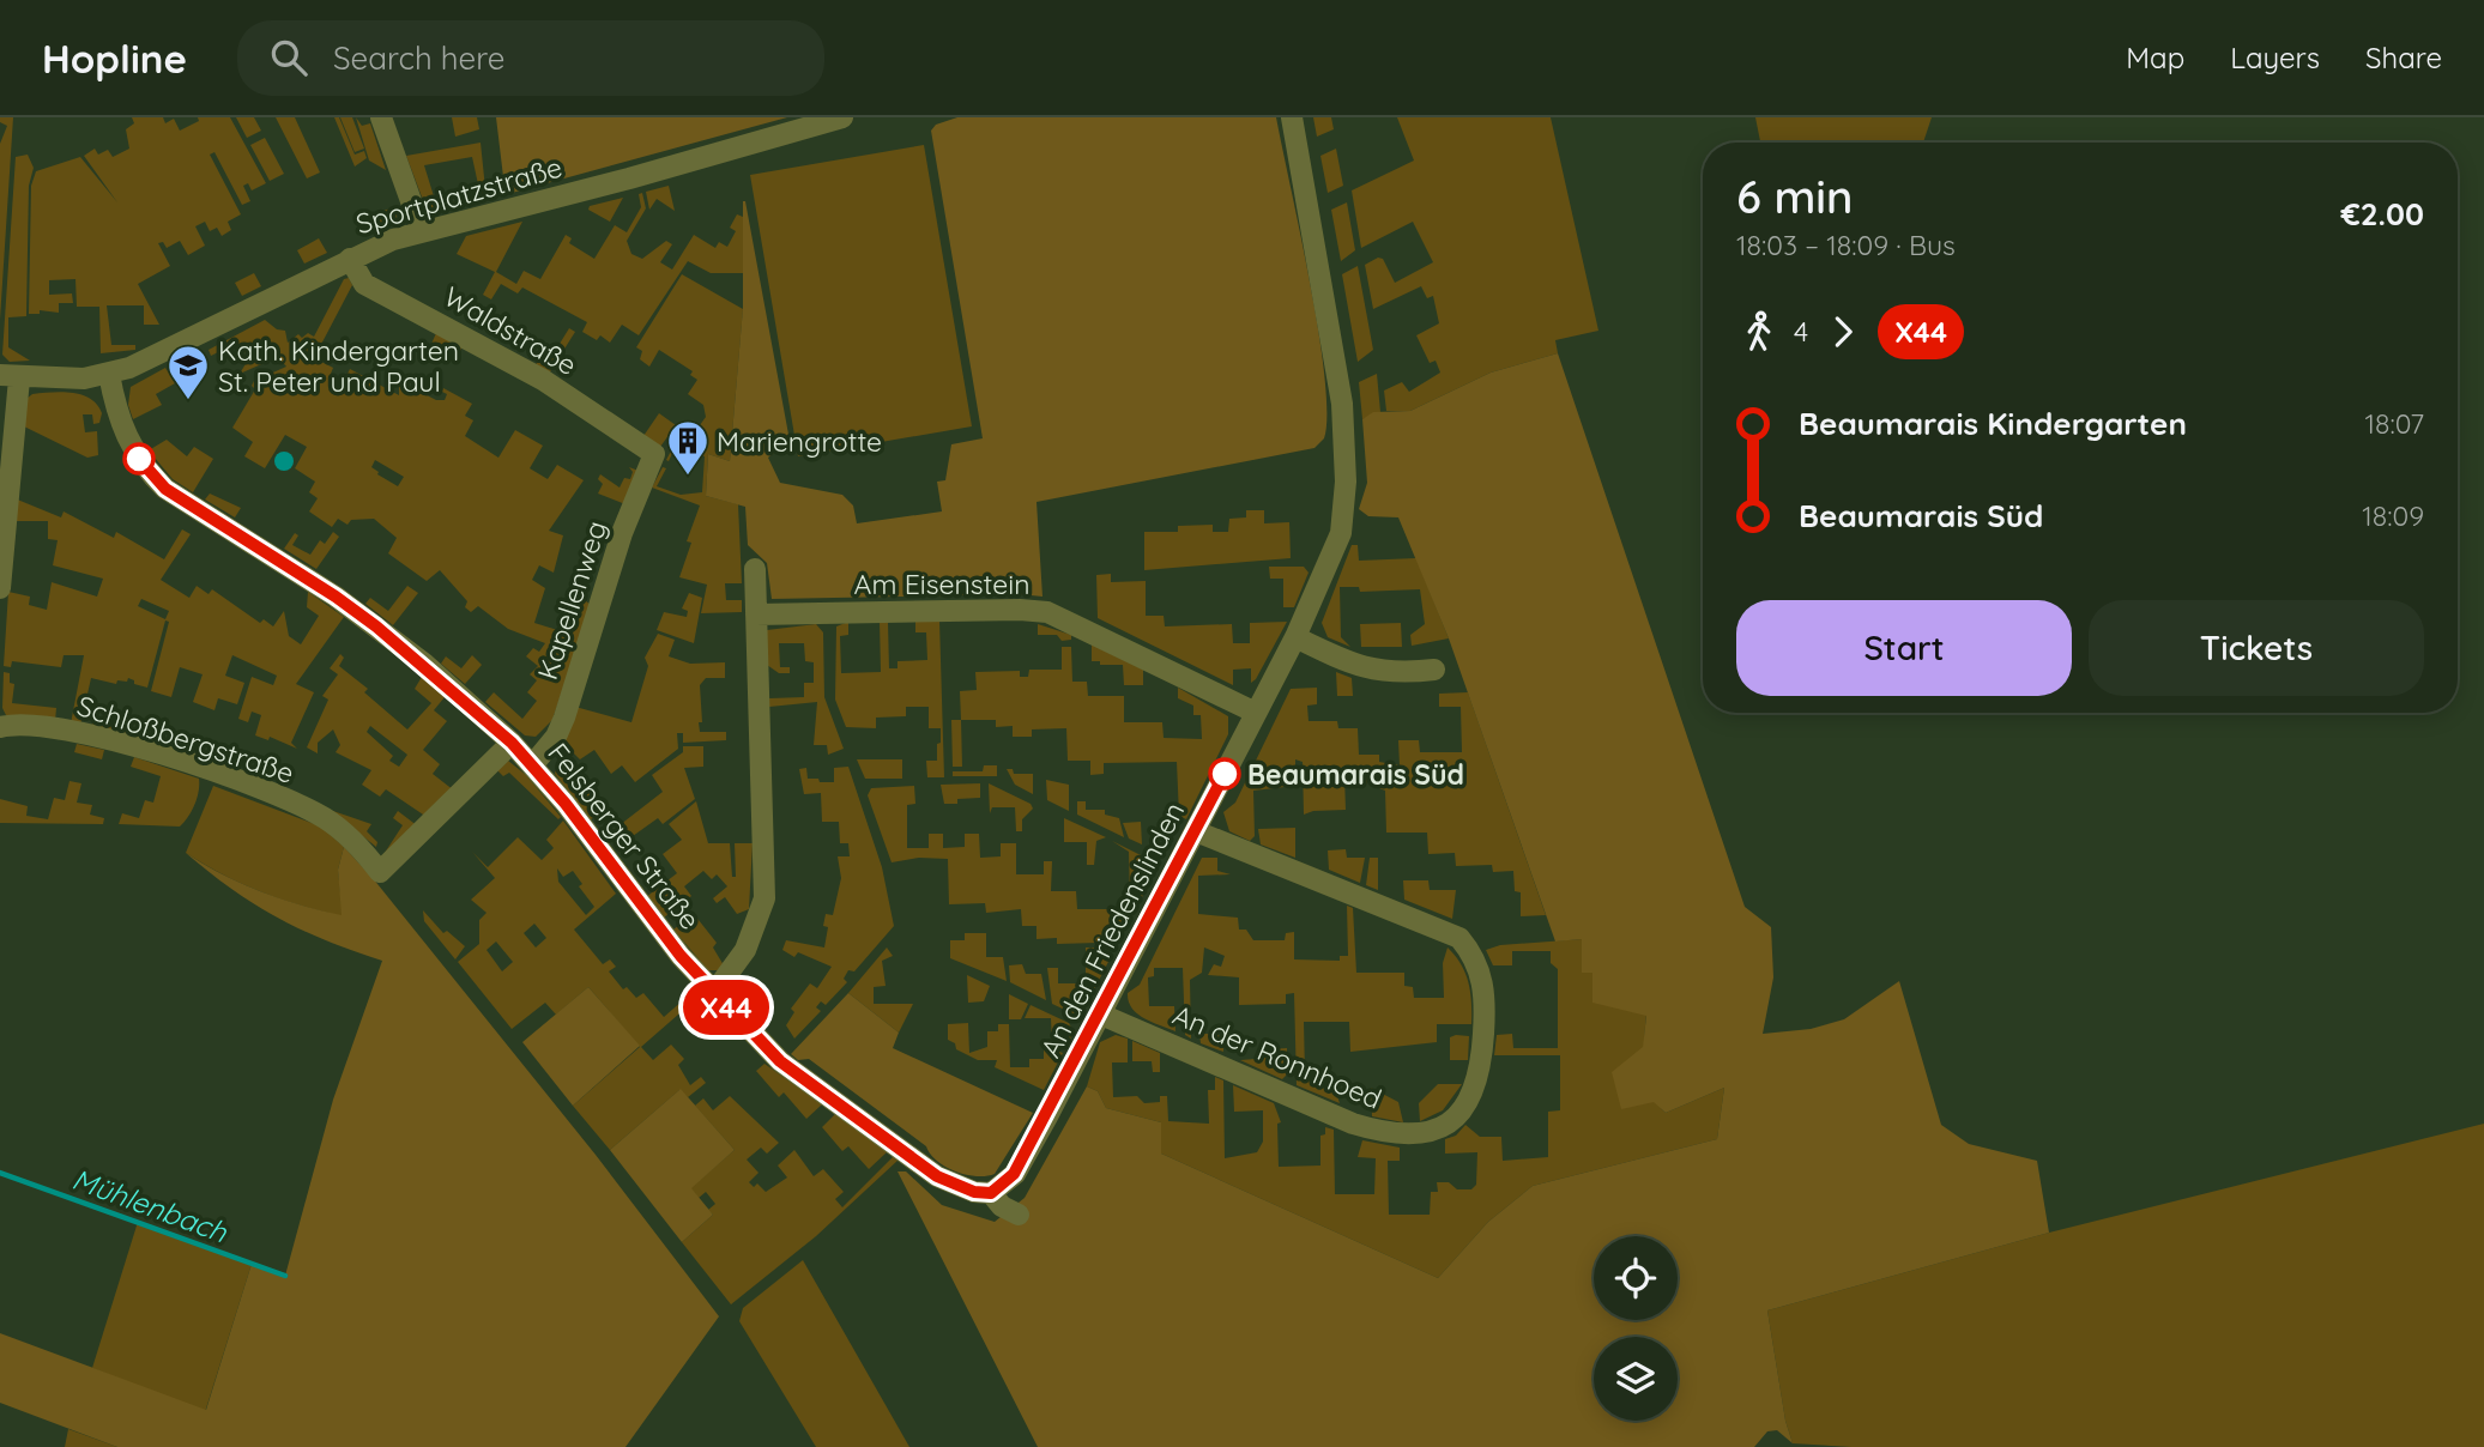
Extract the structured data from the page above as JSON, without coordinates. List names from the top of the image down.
{
  "streets": {
    "street": [
      "Sportplatzstraße",
      "Waldstraße",
      "Am Eisenstein",
      "Kapellenweg",
      "Schloßbergstraße",
      "Felsberger Straße",
      "An den Friedenslinden",
      "An der Ronnhoed"
    ]
  },
  "crossings": [
    ["Sportplatzstraße", "Waldstraße"],
    ["Sportplatzstraße", "Felsberger Straße"],
    ["Waldstraße", "Kapellenweg"],
    ["Am Eisenstein", "An den Friedenslinden"],
    ["Kapellenweg", "Felsberger Straße"],
    ["Schloßbergstraße", "Felsberger Straße"],
    ["Felsberger Straße", "An den Friedenslinden"],
    ["An den Friedenslinden", "An der Ronnhoed"]
  ],
  "water": ["Mühlenbach"],
  "places": {
    "school or university": ["Kath. Kindergarten St. Peter und Paul"],
    "building": ["Mariengrotte"],
    "other": ["Beaumarais Süd"]
  },
  "lines": ["bus line X44"],
  "page": {
    "header": "Hopline",
    "search": "Search here",
    "nav": ["Map", "Layers", "Share"],
    "on_map": "X44",
    "heading": ["6 min", "18:03 – 18:09 · Bus", "€2.00"],
    "legs": ["4", "X44"],
    "list": [
      {
        "name": "Beaumarais Kindergarten",
        "value": "18:07"
      },
      {
        "name": "Beaumarais Süd",
        "value": "18:09"
      }
    ],
    "buttons": ["Start", "Tickets"]
  }
}
